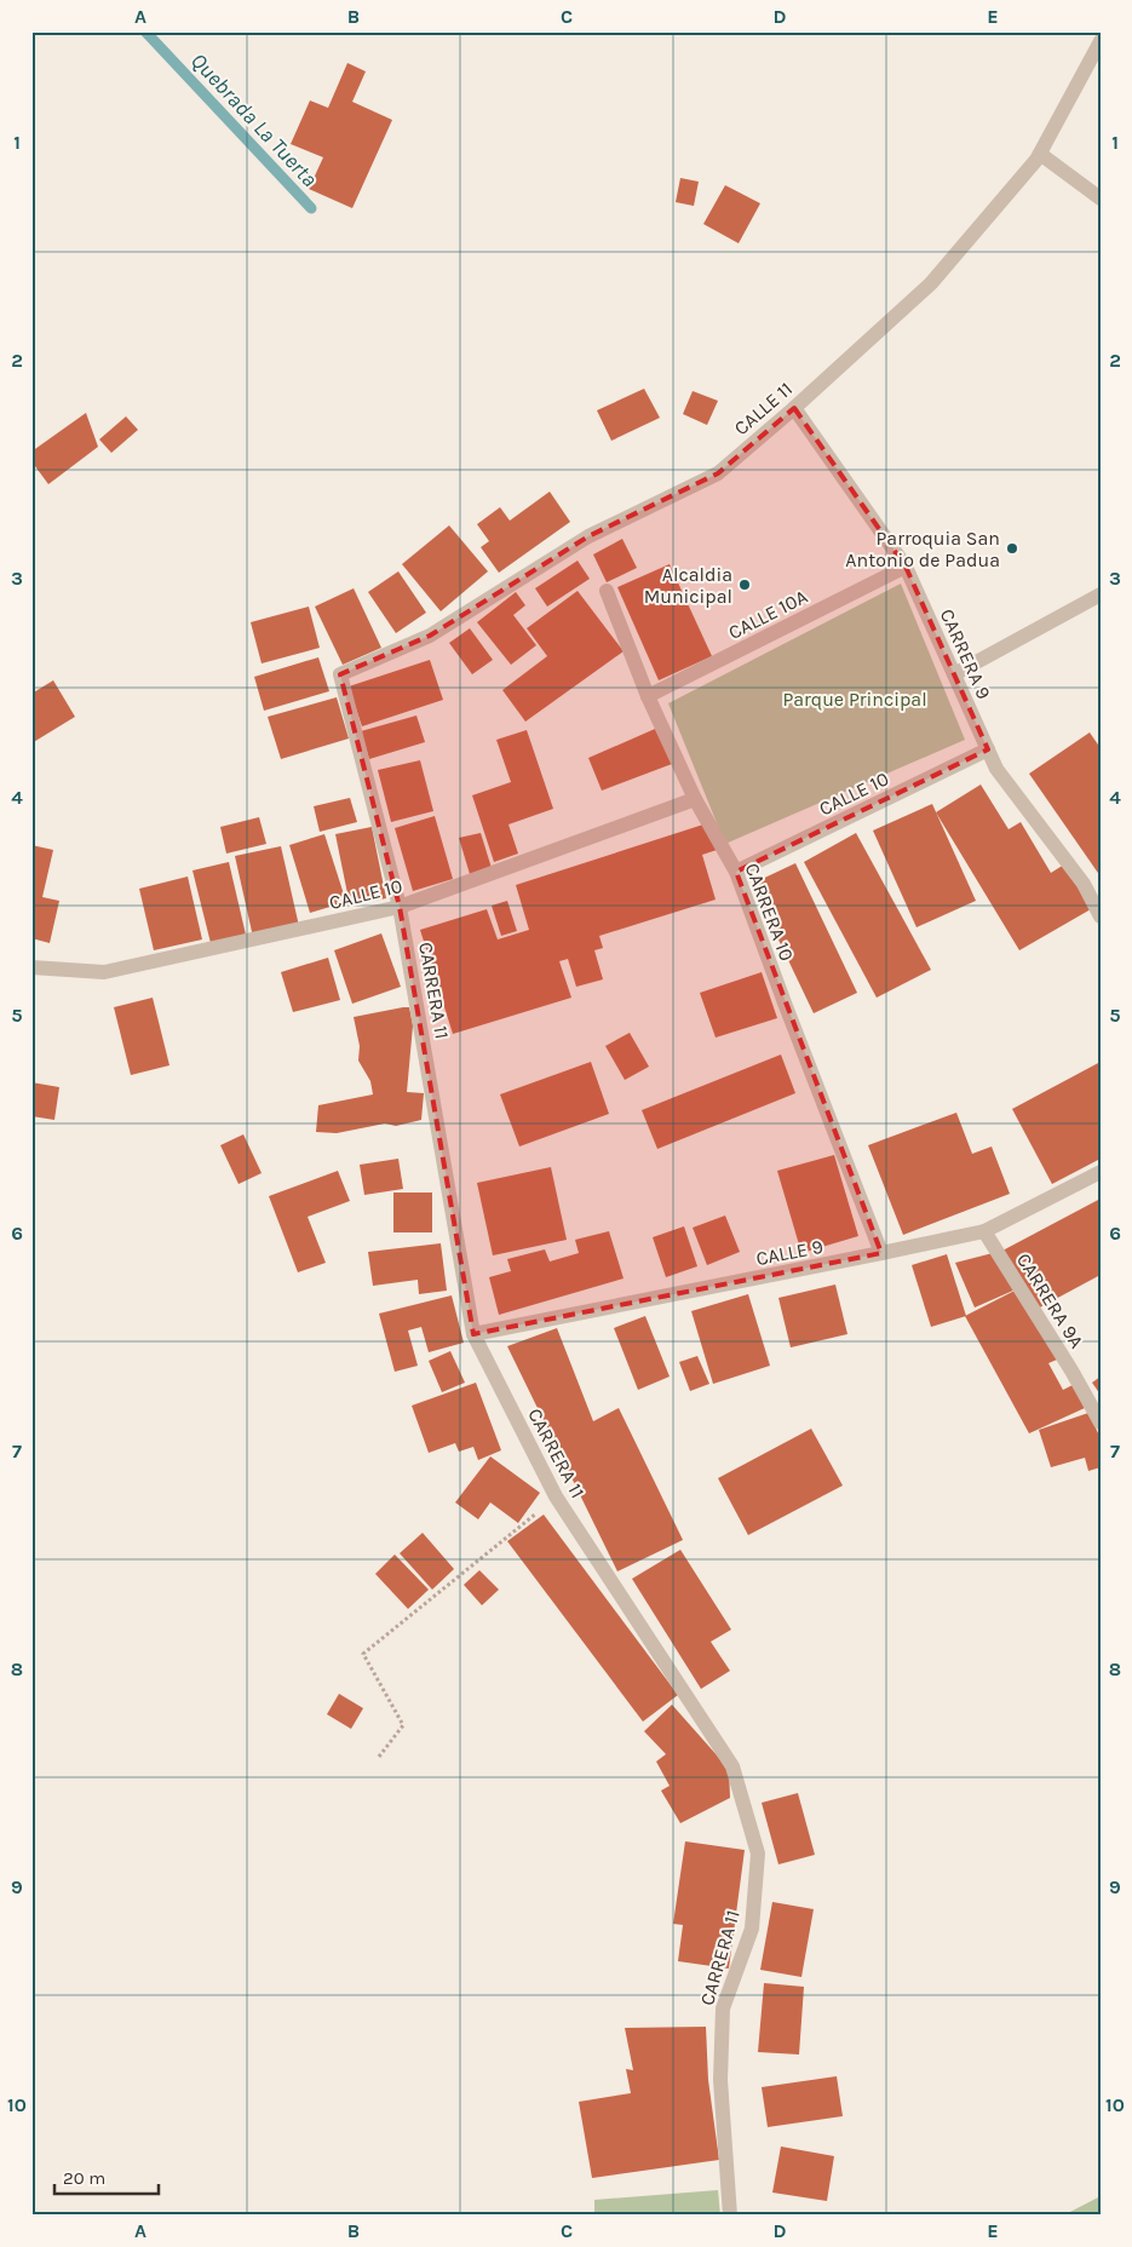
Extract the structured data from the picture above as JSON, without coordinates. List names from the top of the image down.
{
  "streets": {
    "street": [
      "CALLE 11",
      "CALLE 10A",
      "CARRERA 9",
      "CALLE 10",
      "CARRERA 10",
      "CARRERA 11",
      "CALLE 9",
      "CARRERA 9A"
    ]
  },
  "crossings": [
    ["CALLE 11", "CARRERA 9"],
    ["CALLE 11", "CARRERA 11"],
    ["CALLE 10A", "CARRERA 9"],
    ["CALLE 10A", "CARRERA 10"],
    ["CARRERA 9", "CALLE 10"],
    ["CALLE 10", "CARRERA 10"],
    ["CALLE 10", "CARRERA 11"],
    ["CARRERA 10", "CALLE 9"],
    ["CARRERA 11", "CALLE 9"],
    ["CALLE 9", "CARRERA 9A"]
  ],
  "water": ["Quebrada La Tuerta"],
  "parks": ["Parque Principal"],
  "places": ["Parroquia San Antonio de Padua", "Alcaldia Municipal"],
  "scale_bar": "20 m",
  "grid": {
    "columns": [
      "A",
      "B",
      "C",
      "D",
      "E"
    ],
    "rows": [
      "1",
      "2",
      "3",
      "4",
      "5",
      "6",
      "7",
      "8",
      "9",
      "10"
    ]
  }
}
